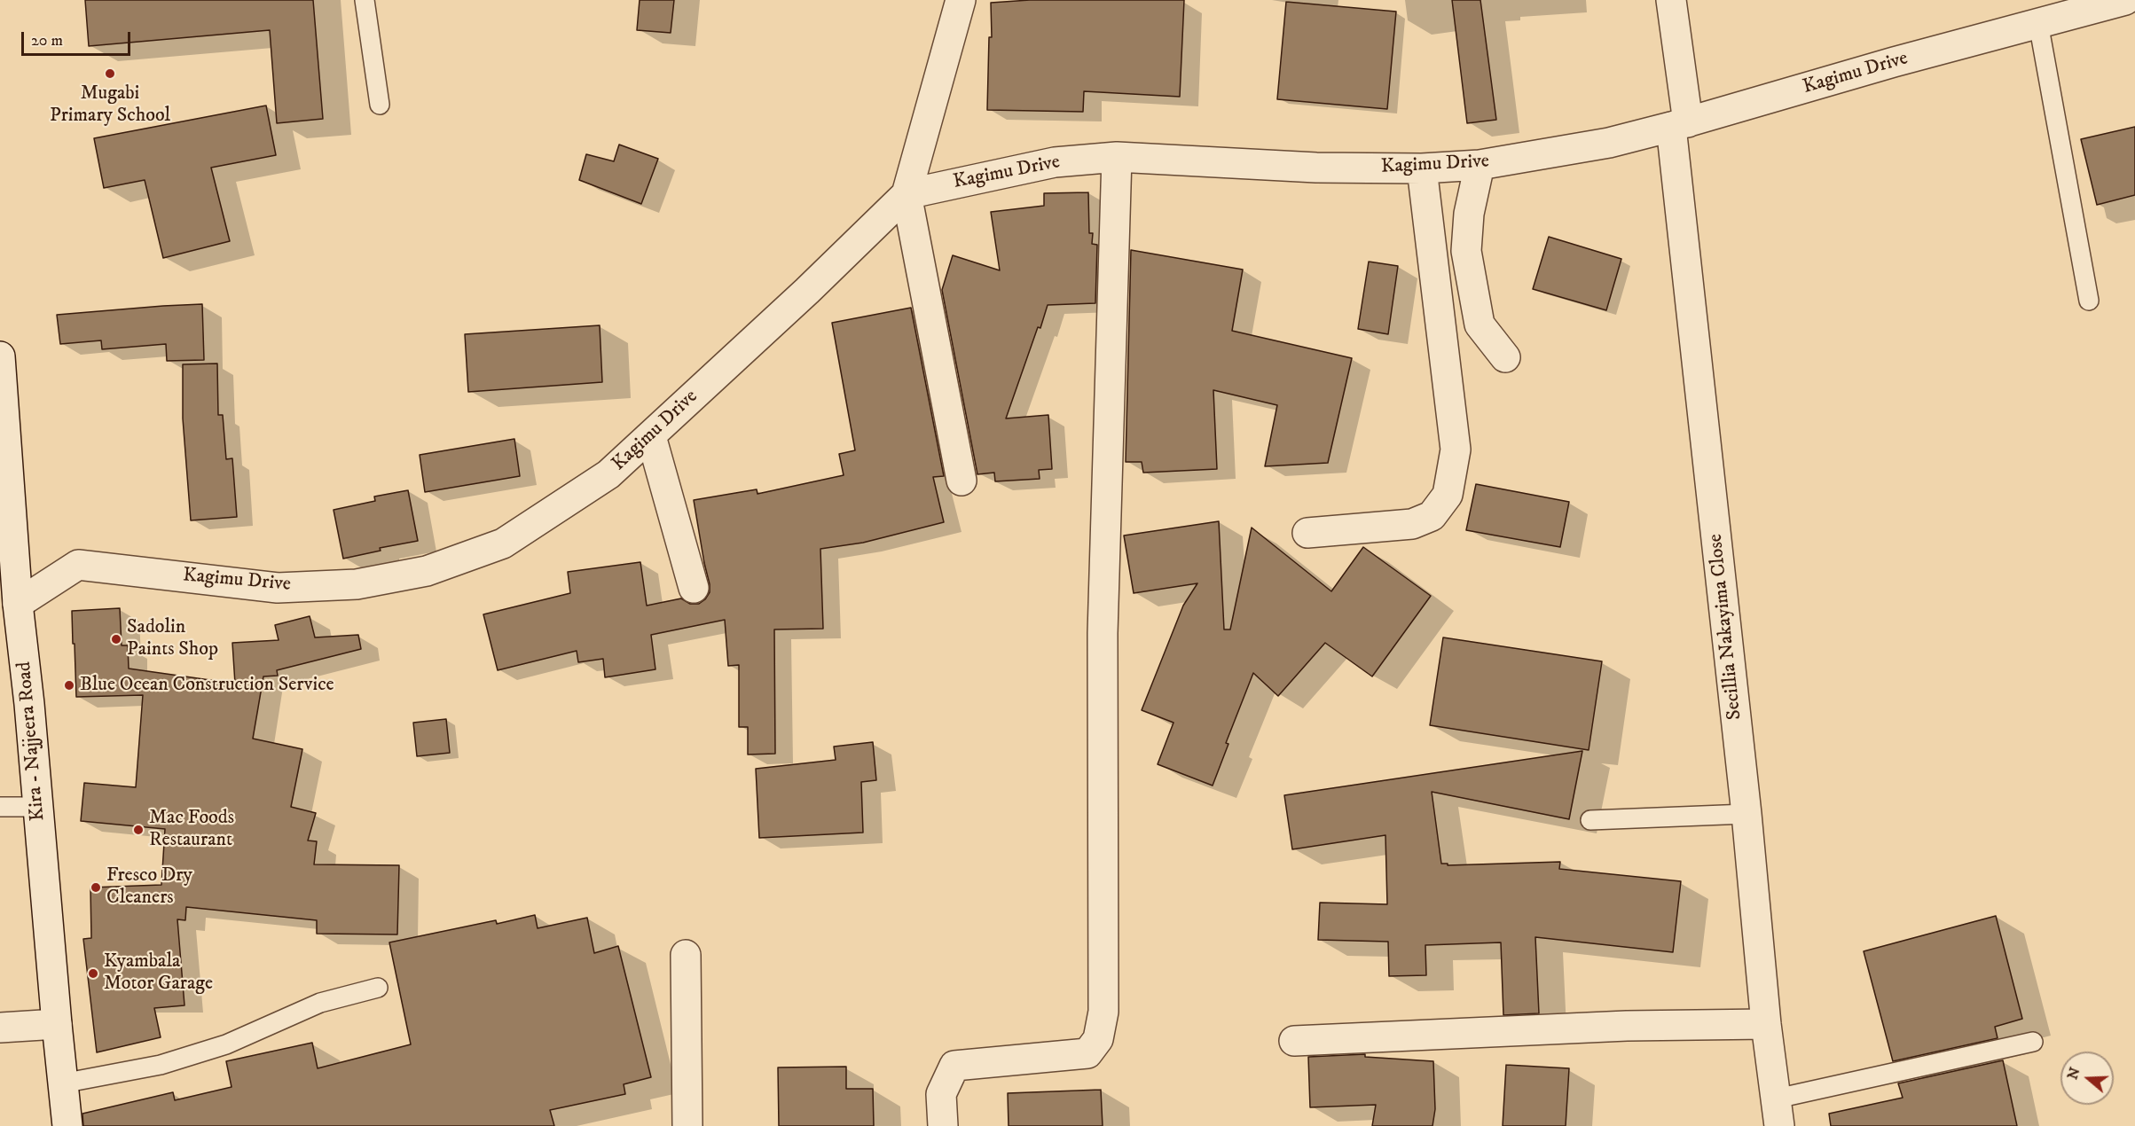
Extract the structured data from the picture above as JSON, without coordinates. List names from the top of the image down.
{
  "streets": {
    "street": ["Kagimu Drive", "Secillia Nakayima Close", "Kira - Najjeera Road"]
  },
  "crossings": [
    ["Kagimu Drive", "Secillia Nakayima Close"],
    ["Kagimu Drive", "Kira - Najjeera Road"]
  ],
  "places": [
    "Mugabi Primary School",
    "Sadolin Paints Shop",
    "Blue Ocean Construction Service",
    "Mac Foods Restaurant",
    "Fresco Dry Cleaners",
    "Kyambala Motor Garage"
  ],
  "scale_bar": "20 m",
  "north": "left"
}
